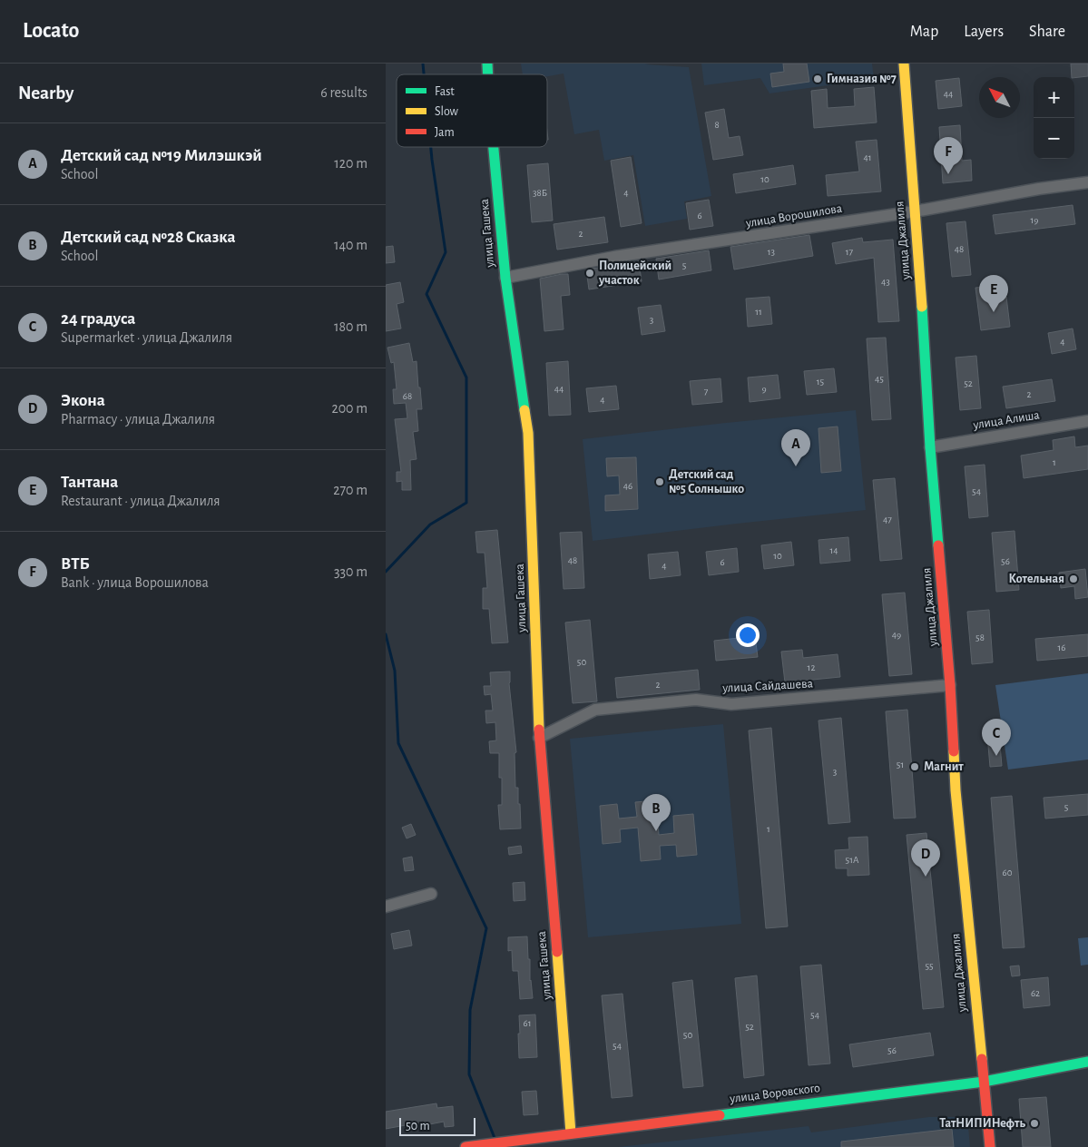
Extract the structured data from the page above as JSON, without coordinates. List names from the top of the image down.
{
  "streets": {
    "street": [
      "улица Ворошилова",
      "улица Гашека",
      "улица Джалиля",
      "улица Алиша",
      "улица Сайдашева",
      "улица Воровского"
    ]
  },
  "crossings": [
    ["улица Ворошилова", "улица Гашека"],
    ["улица Ворошилова", "улица Джалиля"],
    ["улица Гашека", "улица Сайдашева"],
    ["улица Гашека", "улица Воровского"],
    ["улица Джалиля", "улица Алиша"],
    ["улица Джалиля", "улица Сайдашева"],
    ["улица Джалиля", "улица Воровского"]
  ],
  "places": [
    "Гимназия №7",
    "Полицейский участок",
    "Детский сад №5 Солнышко",
    "Котельная",
    "Магнит",
    "ТатНИПИНефть"
  ],
  "house_numbers": [
    "44",
    "8",
    "41",
    "10",
    "38Б",
    "4",
    "6",
    "19",
    "2",
    "48",
    "13",
    "17",
    "5",
    "43",
    "11",
    "3",
    "4",
    "45",
    "15",
    "52",
    "44",
    "9",
    "7",
    "2",
    "68",
    "4",
    "1",
    "46",
    "54",
    "47",
    "14",
    "10",
    "48",
    "56",
    "6",
    "4",
    "49",
    "58",
    "16",
    "50",
    "12",
    "2",
    "51",
    "3",
    "5",
    "1",
    "51А",
    "60",
    "55",
    "62",
    "54",
    "61",
    "52",
    "50",
    "54",
    "56"
  ],
  "legend": ["Fast", "Slow", "Jam"],
  "scale_bar": "50 m",
  "north": "top left",
  "page": {
    "header": "Locato",
    "nav": ["Map", "Layers", "Share"],
    "heading": ["Nearby", "6 results"],
    "map_buttons": ["+", "−"],
    "list": [
      {
        "mark": "A",
        "name": "Детский сад №19 Милэшкэй",
        "note": "School",
        "value": "120 m"
      },
      {
        "mark": "B",
        "name": "Детский сад №28 Сказка",
        "note": "School",
        "value": "140 m"
      },
      {
        "mark": "C",
        "name": "24 градуса",
        "note": "Supermarket · улица Джалиля",
        "value": "180 m"
      },
      {
        "mark": "D",
        "name": "Экона",
        "note": "Pharmacy · улица Джалиля",
        "value": "200 m"
      },
      {
        "mark": "E",
        "name": "Тантана",
        "note": "Restaurant · улица Джалиля",
        "value": "270 m"
      },
      {
        "mark": "F",
        "name": "ВТБ",
        "note": "Bank · улица Ворошилова",
        "value": "330 m"
      }
    ],
    "pins": [
      "F",
      "E",
      "A",
      "C",
      "B",
      "D"
    ],
    "scale": "50 m"
  }
}
